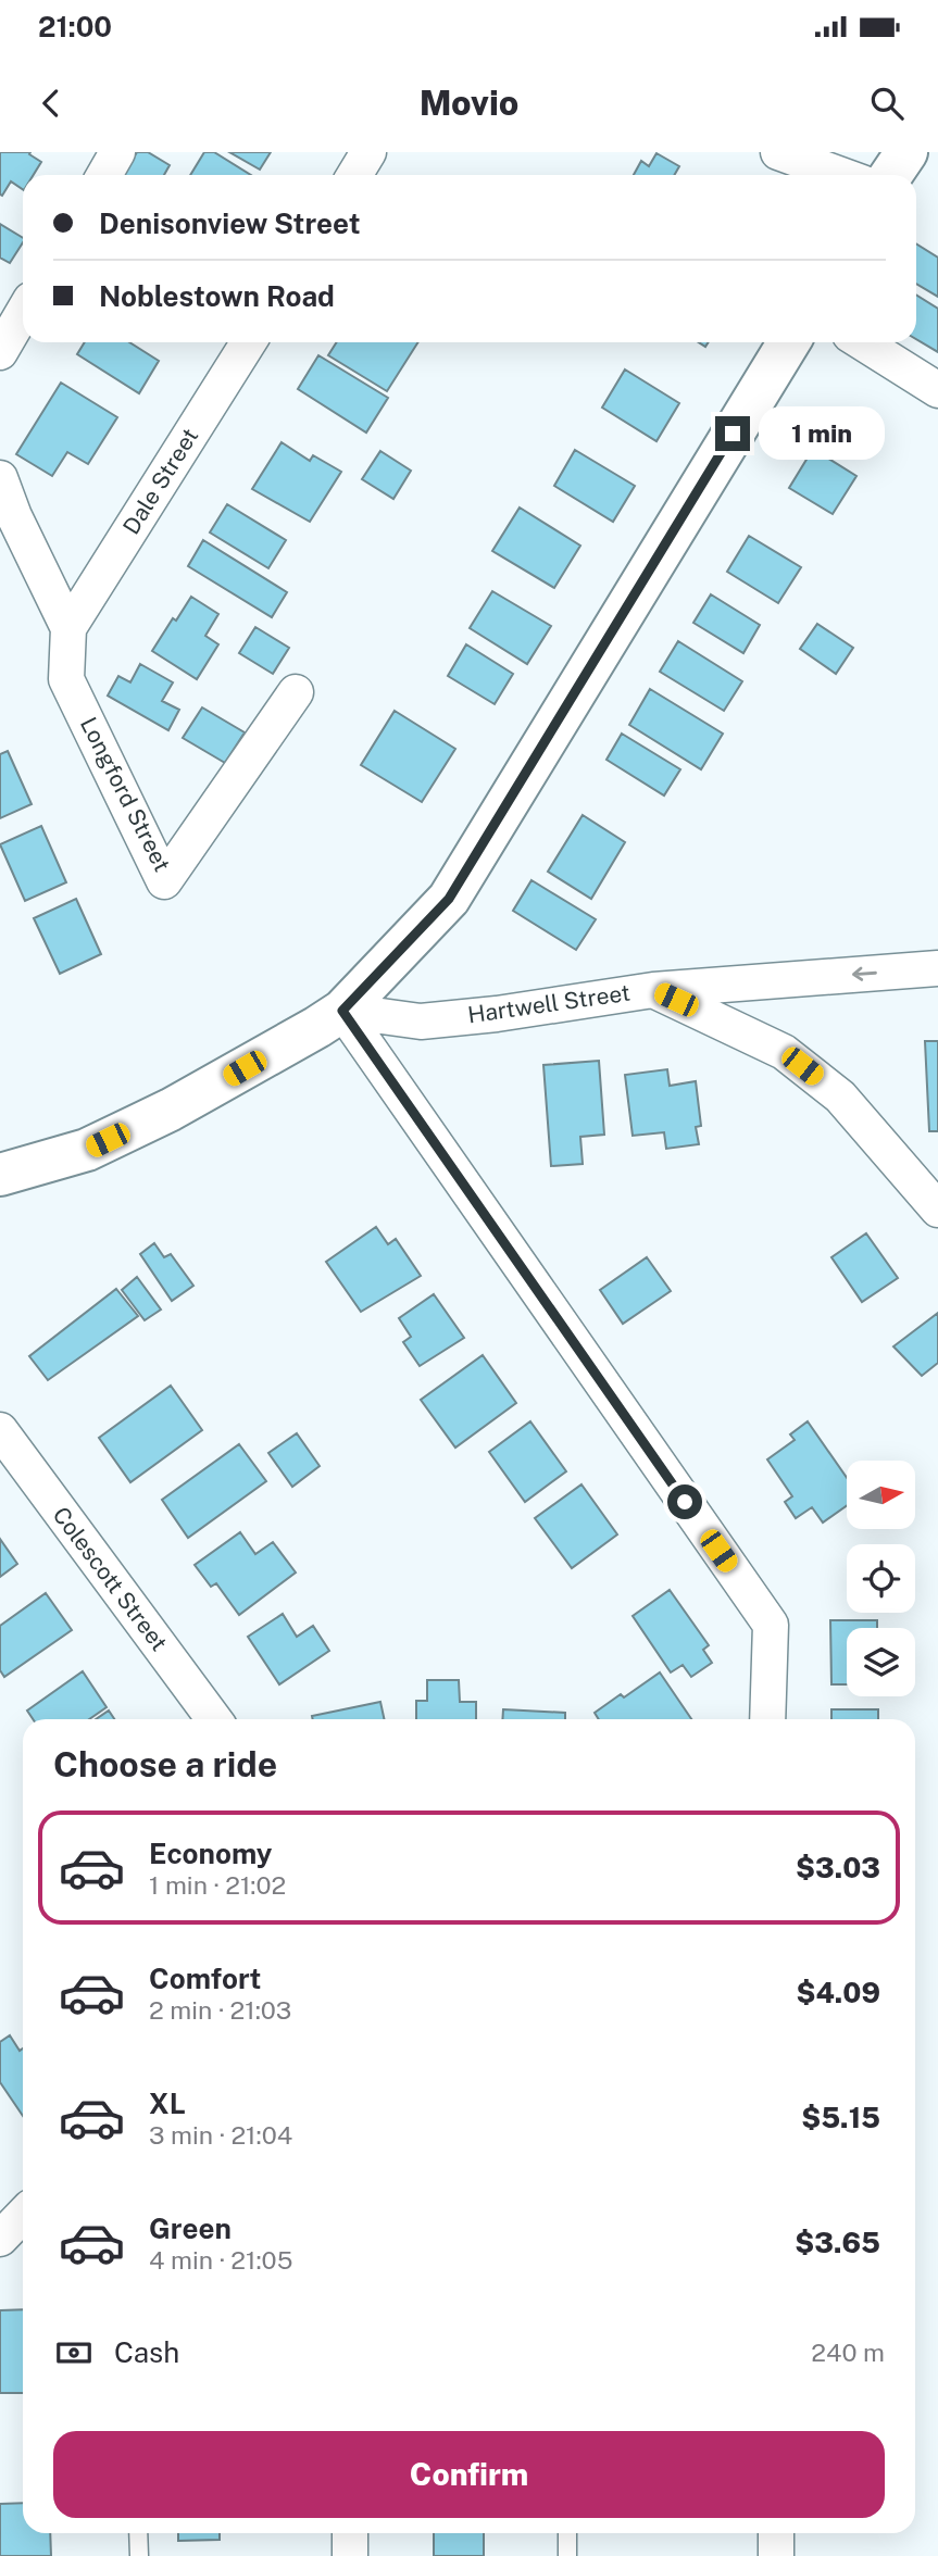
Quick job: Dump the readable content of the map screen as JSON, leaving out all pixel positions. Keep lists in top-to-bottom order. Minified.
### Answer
{"streets":{"street":["Dale Street","Longford Street","Hartwell Street","Colescott Street"]},"crossings":[["Dale Street","Longford Street"]],"one_way":["Hartwell Street"],"north":"right","page":{"status":"21:00","header":"Movio","banner":["Denisonview Street","Noblestown Road"],"bubble":"1 min","heading":"Choose a ride","list":[{"name":"Economy","note":"1 min · 21:02","value":"$3.03"},{"name":"Comfort","note":"2 min · 21:03","value":"$4.09"},{"name":"XL","note":"3 min · 21:04","value":"$5.15"},{"name":"Green","note":"4 min · 21:05","value":"$3.65"}],"pay":["Cash","240 m"],"buttons":"Confirm"}}
